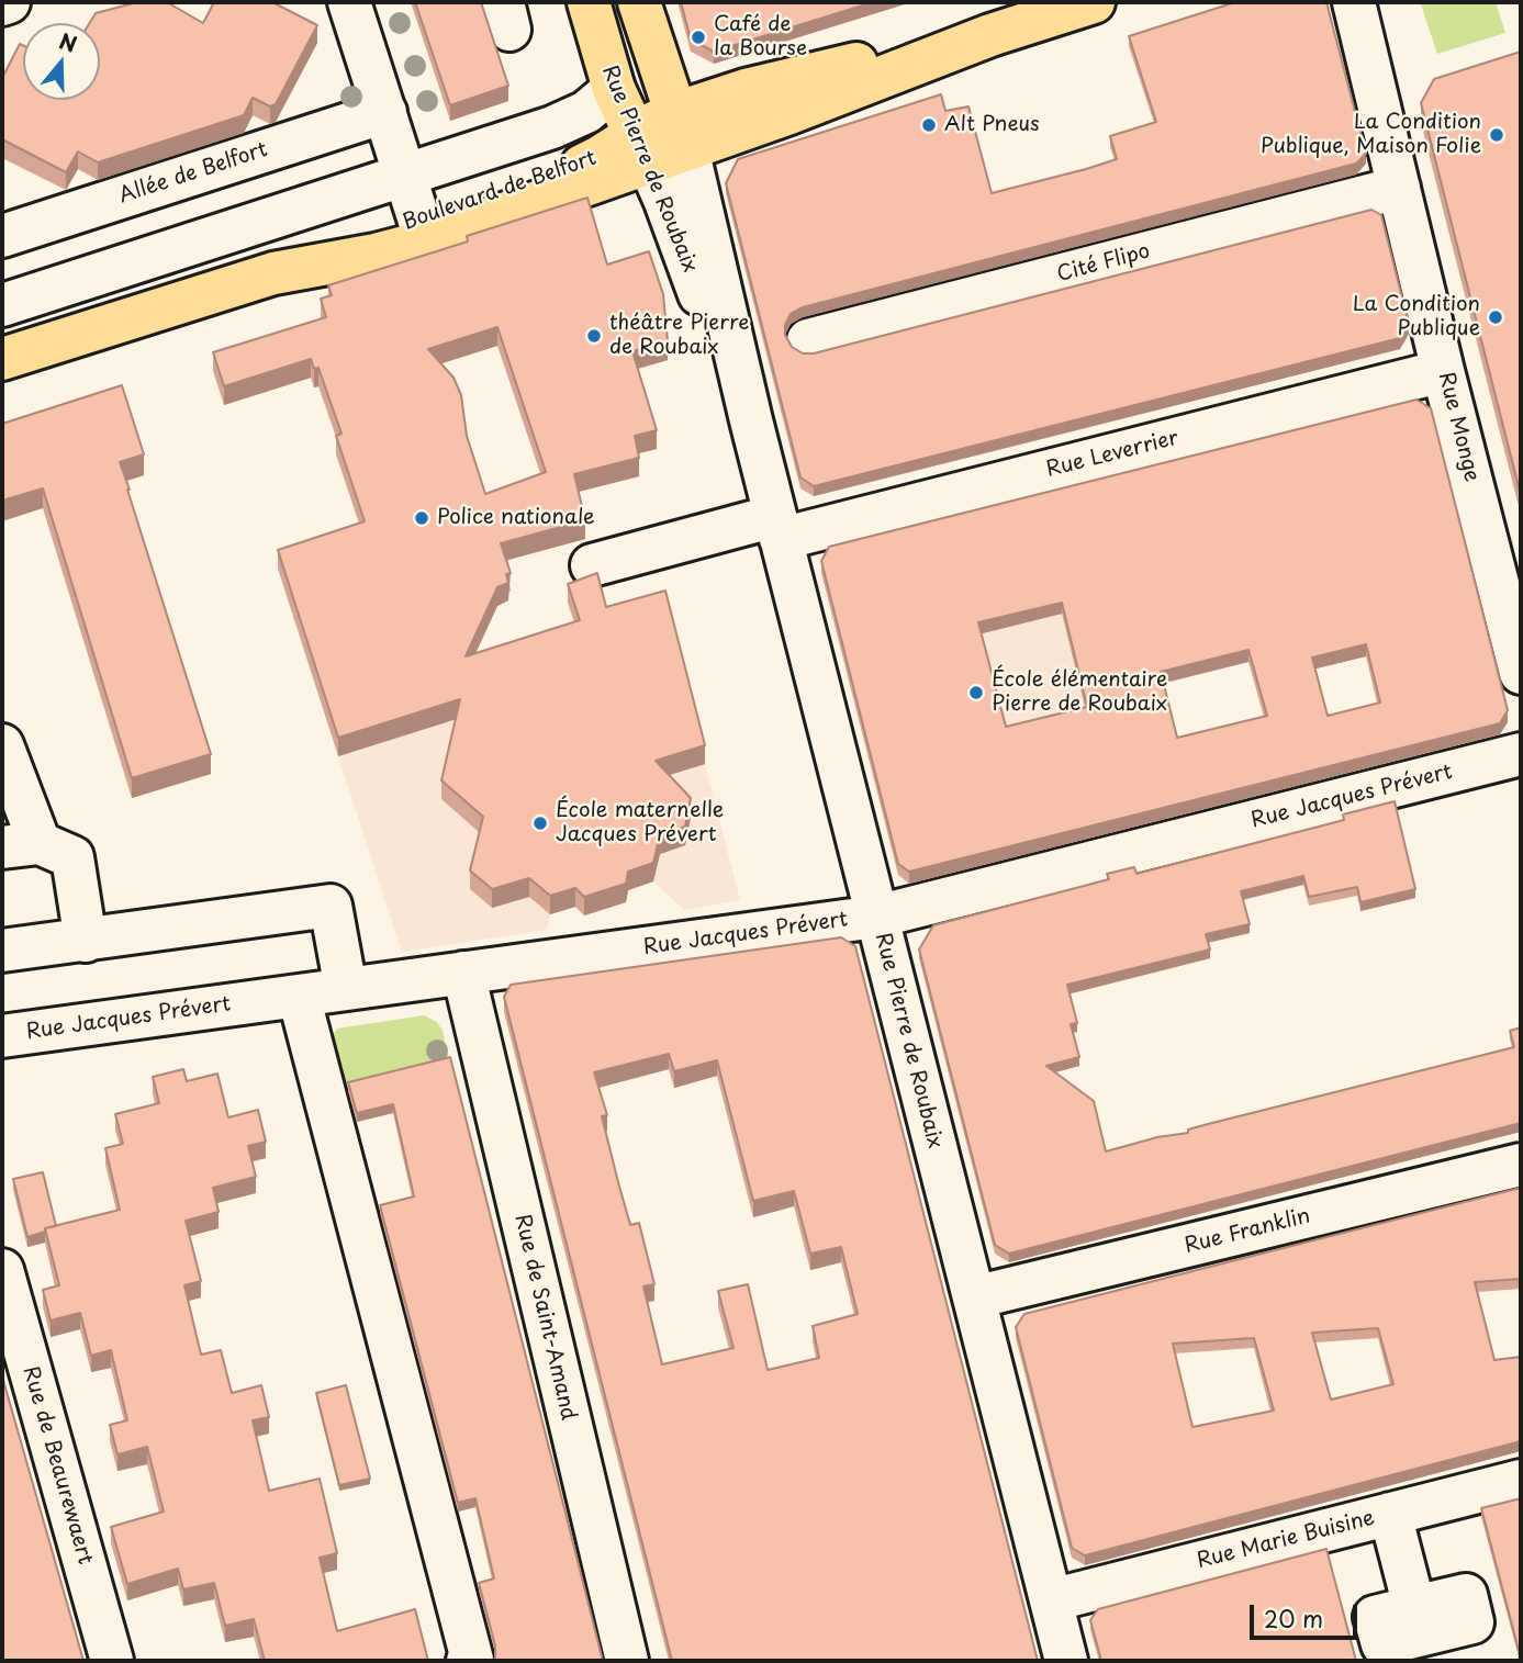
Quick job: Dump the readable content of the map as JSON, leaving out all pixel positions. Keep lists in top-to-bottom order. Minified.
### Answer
{"streets":{"main road":["Rue Pierre de Roubaix","Boulevard de Belfort"],"street":["Allée de Belfort","Cité Flipo","Rue Monge","Rue Leverrier","Rue Jacques Prévert","Rue Franklin","Rue de Saint-Amand","Rue de Beaurewaert","Rue Marie Buisine"]},"crossings":[["Rue Pierre de Roubaix","Boulevard de Belfort"],["Rue Pierre de Roubaix","Rue Leverrier"],["Rue Pierre de Roubaix","Rue Jacques Prévert"],["Rue Pierre de Roubaix","Rue Franklin"],["Rue Pierre de Roubaix","Rue Marie Buisine"],["Cité Flipo","Rue Monge"],["Rue Monge","Rue Leverrier"],["Rue Jacques Prévert","Rue de Saint-Amand"]],"places":["Café de la Bourse","Alt Pneus","La Condition Publique, Maison Folie","La Condition Publique","théâtre Pierre de Roubaix","Police nationale","École élémentaire Pierre de Roubaix","École maternelle Jacques Prévert"],"scale_bar":"20 m","north":"top"}
